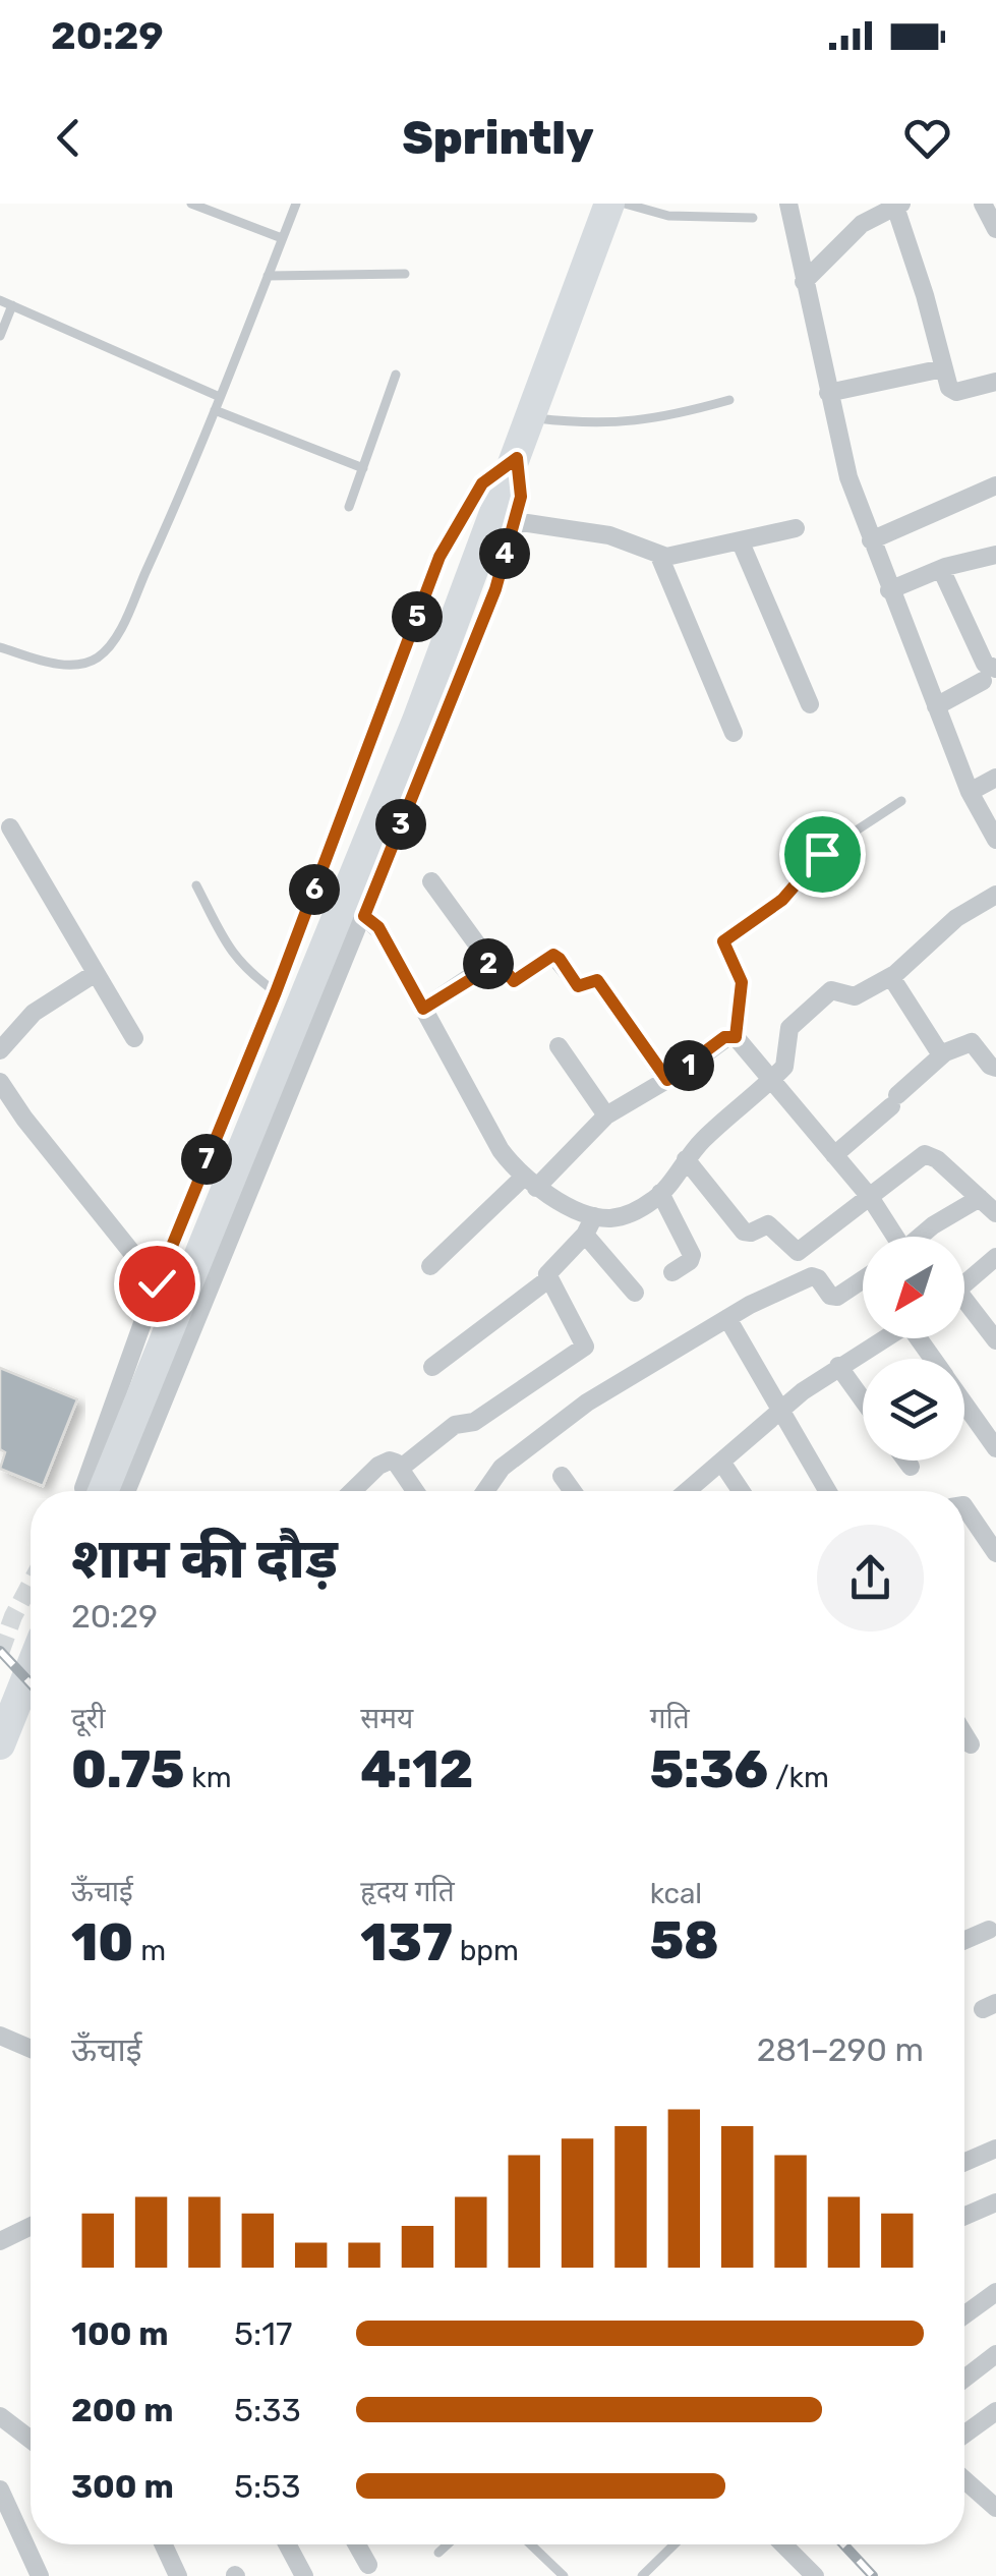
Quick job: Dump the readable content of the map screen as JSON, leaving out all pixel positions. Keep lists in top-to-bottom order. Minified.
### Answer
{"north":"bottom left","page":{"status":"20:29","header":"Sprintly","pins":["4","5","3","6","2","1","7"],"heading":["शाम की दौड़","20:29"],"stats":[["दूरी","0.75 km"],["समय","4:12"],["गति","5:36 /km"],["ऊँचाई","10 m"],["हृदय गति","137 bpm"],["kcal","58"]],"chart":["ऊँचाई","281–290 m"],"list":[{"name":"100 m","note":"5:17"},{"name":"200 m","note":"5:33"},{"name":"300 m","note":"5:53"}]}}
